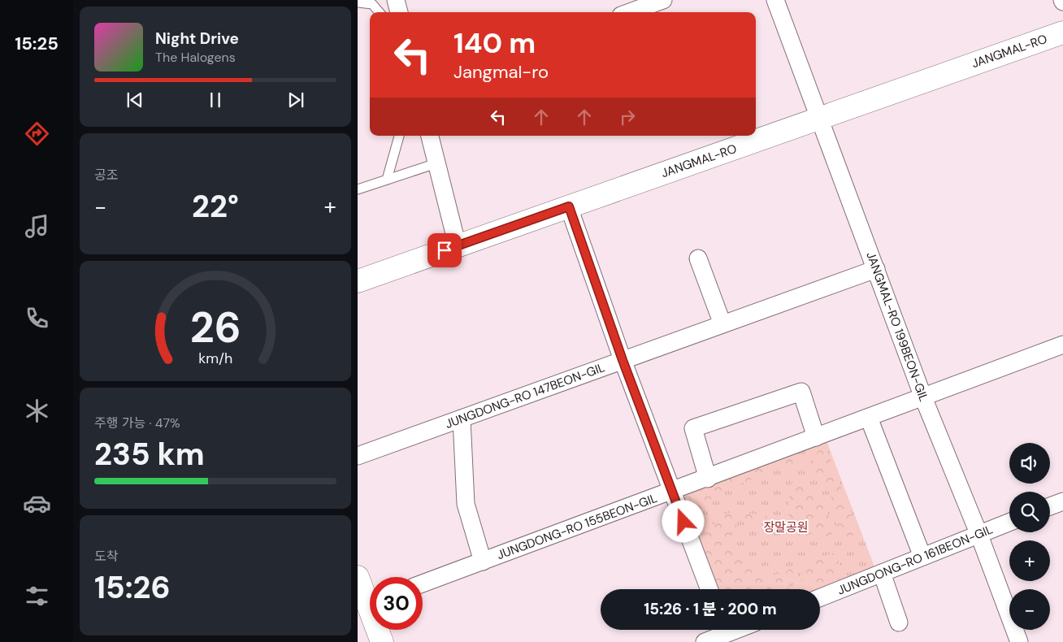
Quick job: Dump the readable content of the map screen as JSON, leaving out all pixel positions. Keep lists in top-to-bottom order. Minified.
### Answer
{"streets":{"street":["JANGMAL-RO","JANGMAL-RO 199BEON-GIL","JUNGDONG-RO 147BEON-GIL","JUNGDONG-RO 155BEON-GIL","JUNGDONG-RO 161BEON-GIL"]},"crossings":[["JANGMAL-RO","JANGMAL-RO 199BEON-GIL"],["JANGMAL-RO 199BEON-GIL","JUNGDONG-RO 147BEON-GIL"],["JANGMAL-RO 199BEON-GIL","JUNGDONG-RO 155BEON-GIL"],["JANGMAL-RO 199BEON-GIL","JUNGDONG-RO 161BEON-GIL"]],"parks":["장말공원"],"page":{"tabs":"15:25","turn":["140 m","Jangmal-ro"],"song":["Night Drive","The Halogens"],"tile":["공조",["주행 가능 · 47%","235 km"],["도착","15:26"]],"heat":["−","22°","+"],"map_buttons":["+","−"],"limit":"30","trip":"15:26 · 1 분 · 200 m","gauge":["26","km/h"]}}
